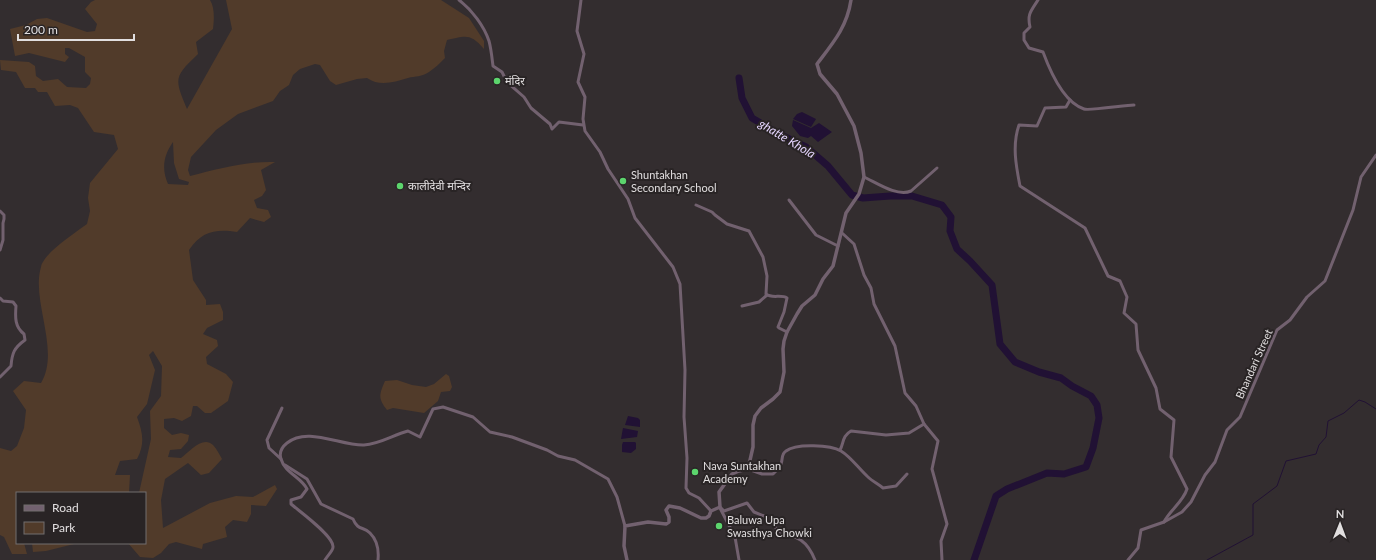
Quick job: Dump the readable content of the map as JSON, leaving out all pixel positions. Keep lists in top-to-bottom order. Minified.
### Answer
{"streets":{"street":["Bhandari Street"]},"water":["ghatte Khola"],"places":["मंदिर","Shuntakhan Secondary School","कालीदेवी मन्दिर","Nava Suntakhan Academy","Baluwa Upa Swasthya Chowki"],"legend":["Road","Park"],"scale_bar":"200 m","north":"top"}
